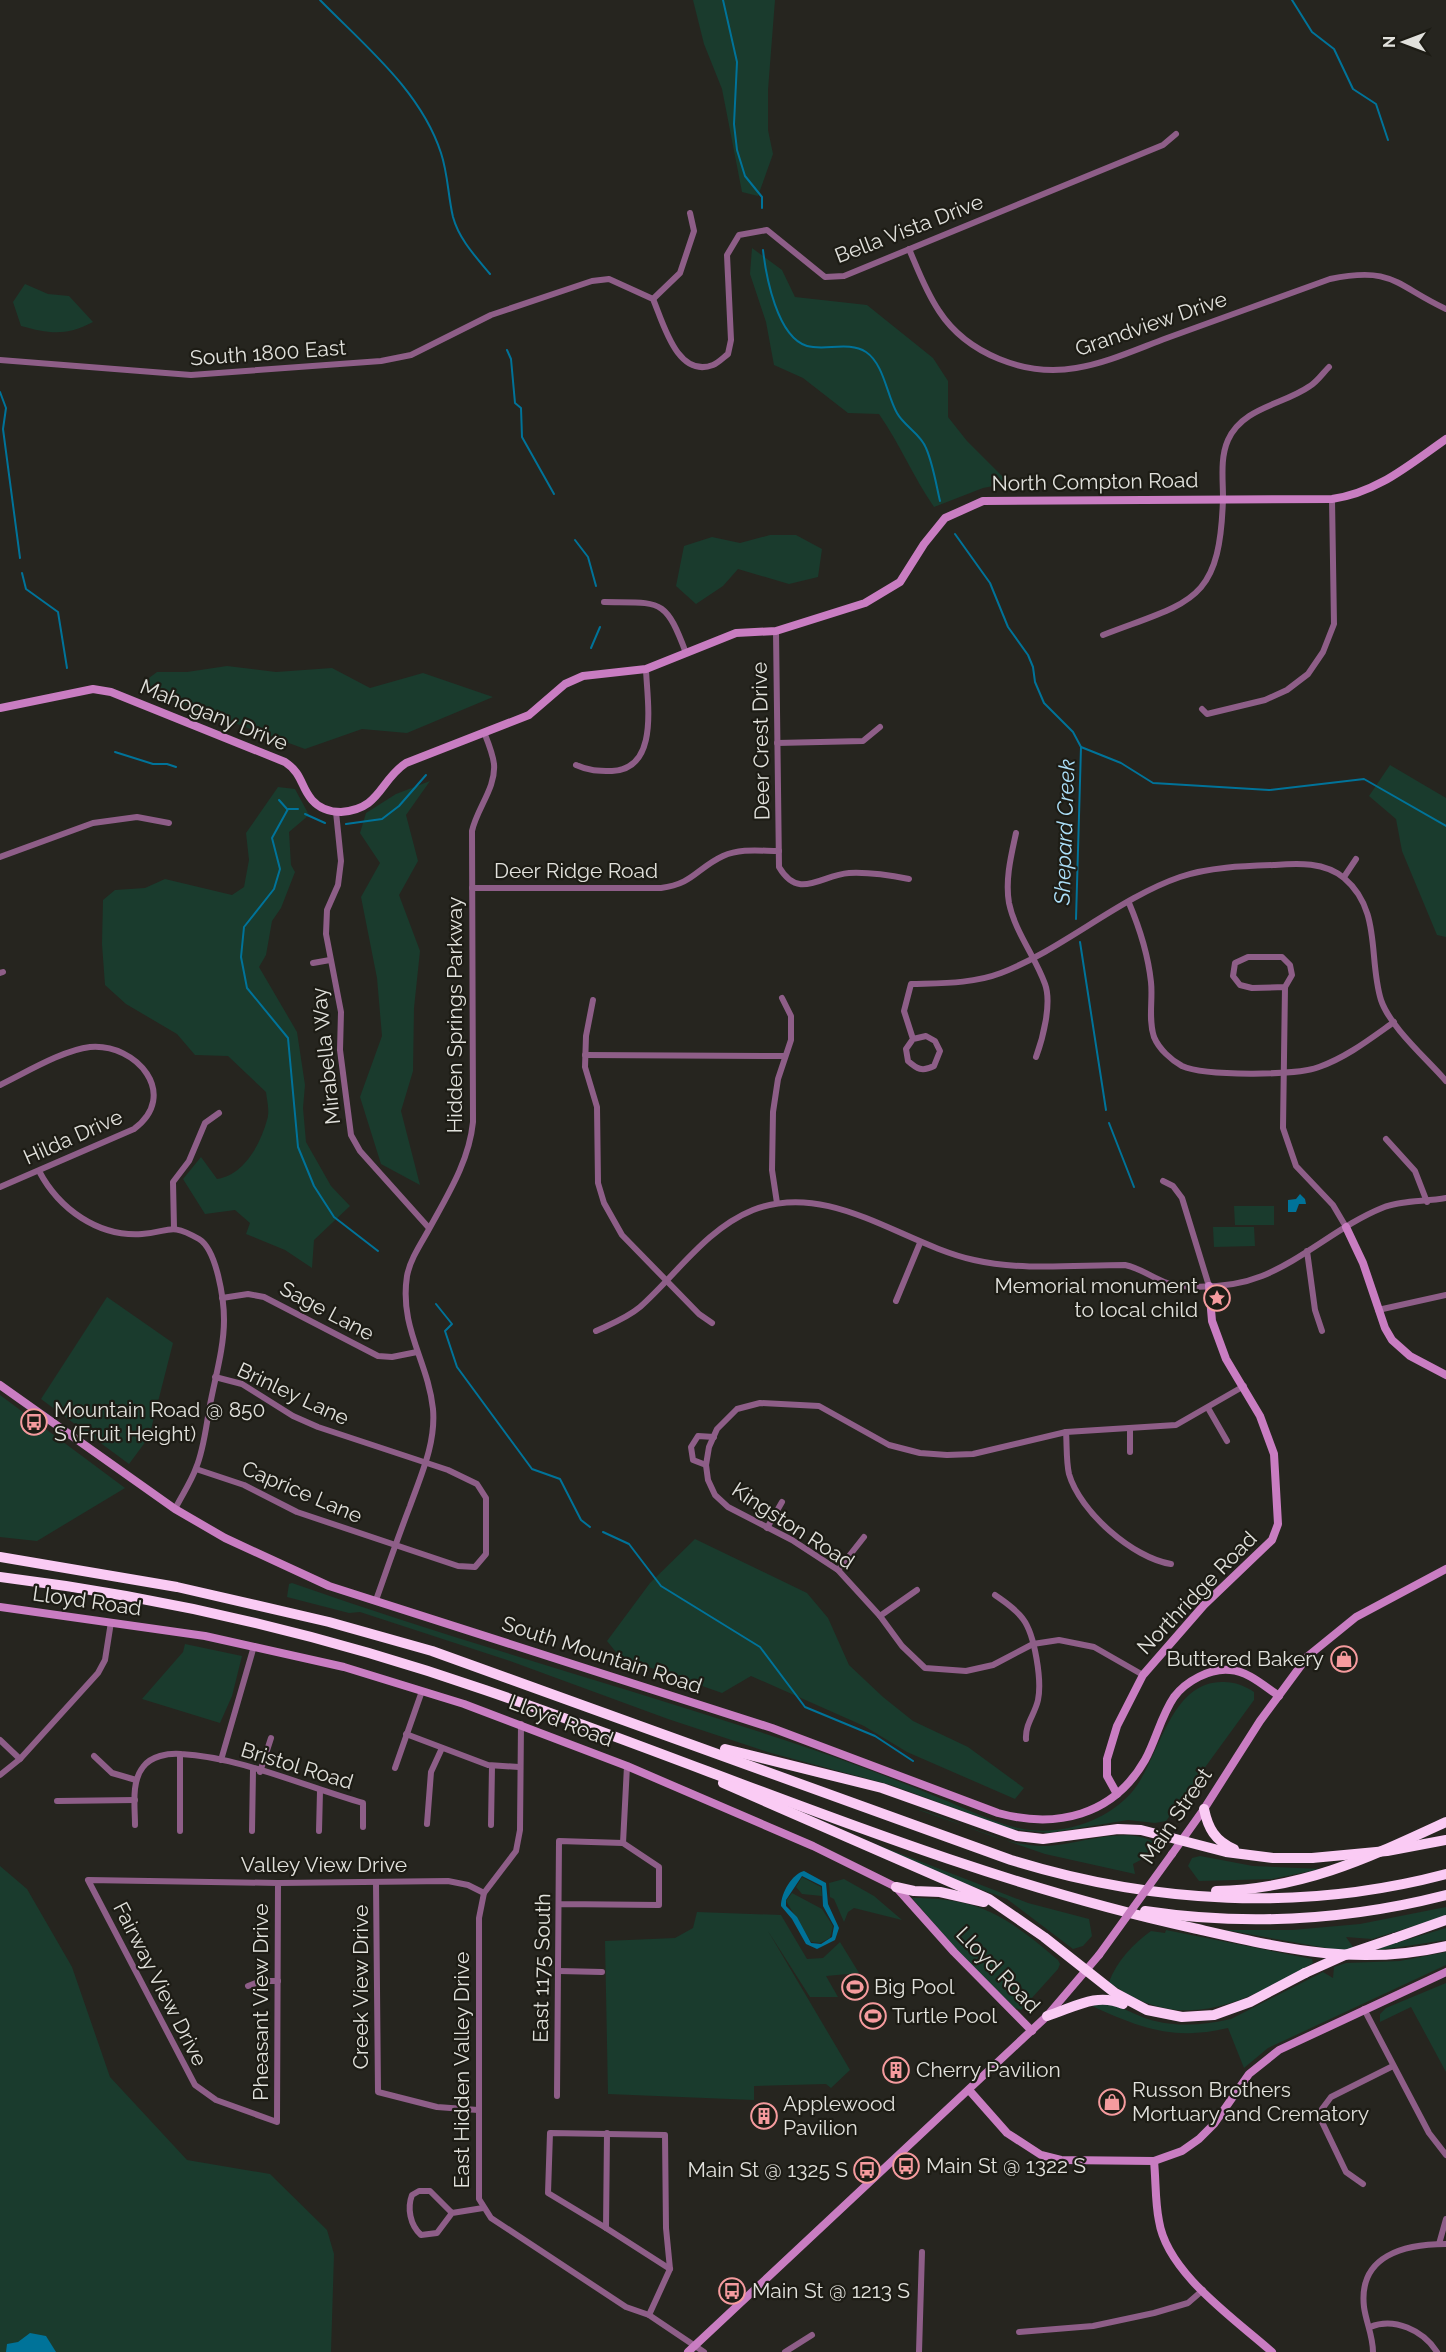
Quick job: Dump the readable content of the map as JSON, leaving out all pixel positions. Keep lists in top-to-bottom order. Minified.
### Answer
{"streets":{"street":["Bella Vista Drive","Grandview Drive","South 1800 East","North Compton Road","Mahogany Drive","Deer Crest Drive","Deer Ridge Road","Hidden Springs Parkway","Mirabella Way","Hilda Drive","Sage Lane","Brinley Lane","Caprice Lane","Kingston Road","Northridge Road","Lloyd Road","South Mountain Road","Bristol Road","Main Street","Valley View Drive","East 1175 South","Fairway View Drive","Creek View Drive","Pheasant View Drive","East Hidden Valley Drive"]},"crossings":[["Bella Vista Drive","Grandview Drive"],["Bella Vista Drive","South 1800 East"],["North Compton Road","Deer Crest Drive"],["Mahogany Drive","Mirabella Way"],["Deer Crest Drive","Deer Ridge Road"],["Deer Ridge Road","Hidden Springs Parkway"],["Hidden Springs Parkway","Mirabella Way"],["Hidden Springs Parkway","Sage Lane"],["Hidden Springs Parkway","Brinley Lane"],["Hidden Springs Parkway","Caprice Lane"],["Hidden Springs Parkway","South Mountain Road"],["Brinley Lane","Caprice Lane"],["Kingston Road","Northridge Road"],["Northridge Road","South Mountain Road"],["Lloyd Road","Bristol Road"],["South Mountain Road","Main Street"],["Valley View Drive","Fairway View Drive"],["Valley View Drive","Creek View Drive"],["Valley View Drive","Pheasant View Drive"],["Valley View Drive","East Hidden Valley Drive"],["Fairway View Drive","Pheasant View Drive"],["Creek View Drive","East Hidden Valley Drive"]],"water":["Shepard Creek"],"places":{"place":["Memorial monument to local child"],"bus stop":["Mountain Road @ 850 S (Fruit Height)","Main St @ 1322 S","Main St @ 1325 S","Main St @ 1213 S"],"shop":["Buttered Bakery","Russon Brothers Mortuary and Crematory"],"sports":["Big Pool","Turtle Pool"],"building":["Cherry Pavilion","Applewood Pavilion"]},"north":"left"}
